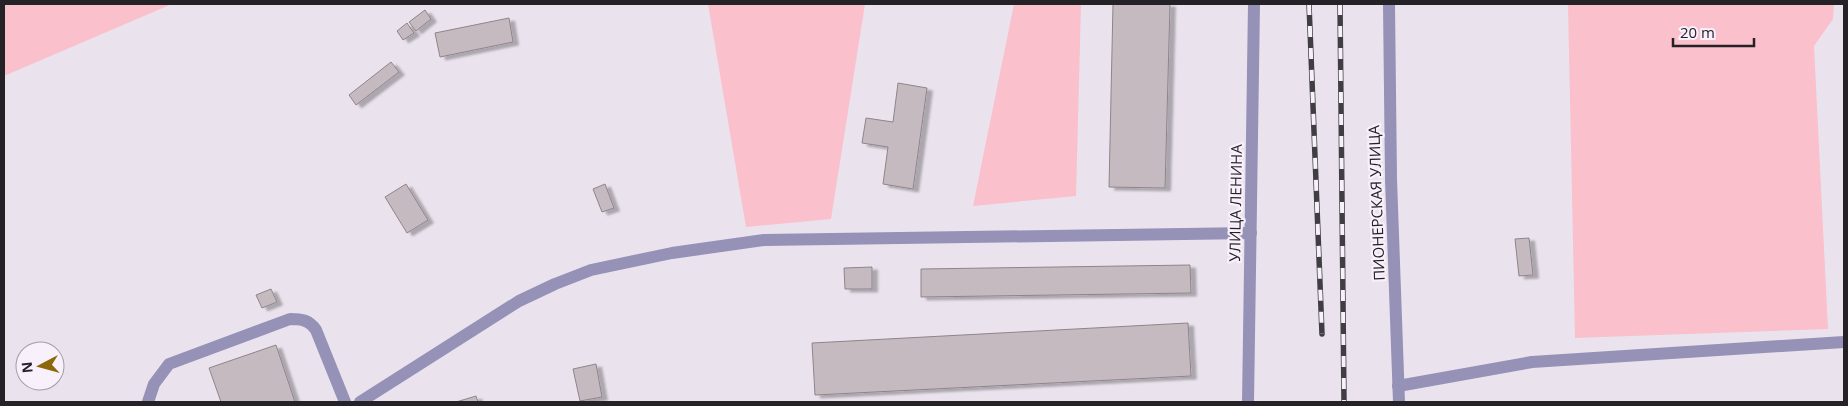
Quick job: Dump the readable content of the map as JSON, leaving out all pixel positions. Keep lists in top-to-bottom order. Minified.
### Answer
{"streets":{"street":["УЛИЦА ЛЕНИНА","ПИОНЕРСКАЯ УЛИЦА"]},"scale_bar":"20 m","north":"left"}
